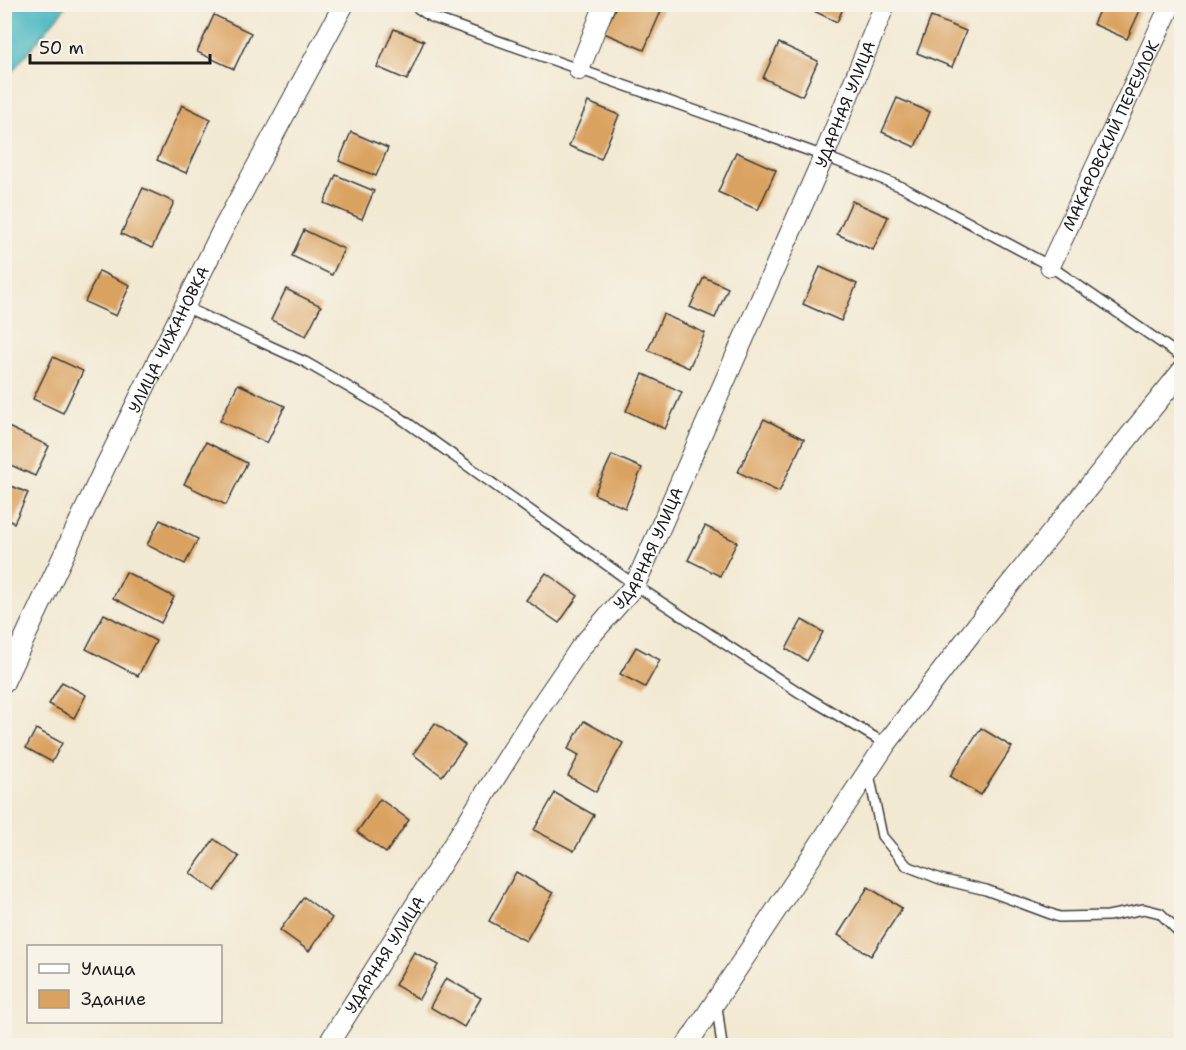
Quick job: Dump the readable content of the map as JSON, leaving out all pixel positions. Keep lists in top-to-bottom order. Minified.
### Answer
{"streets":{"street":["УДАРНАЯ УЛИЦА","МАКАРОВСКИЙ ПЕРЕУЛОК","УЛИЦА ЧИЖАНОВКА"]},"legend":["Улица","Здание"],"scale_bar":"50 m"}
